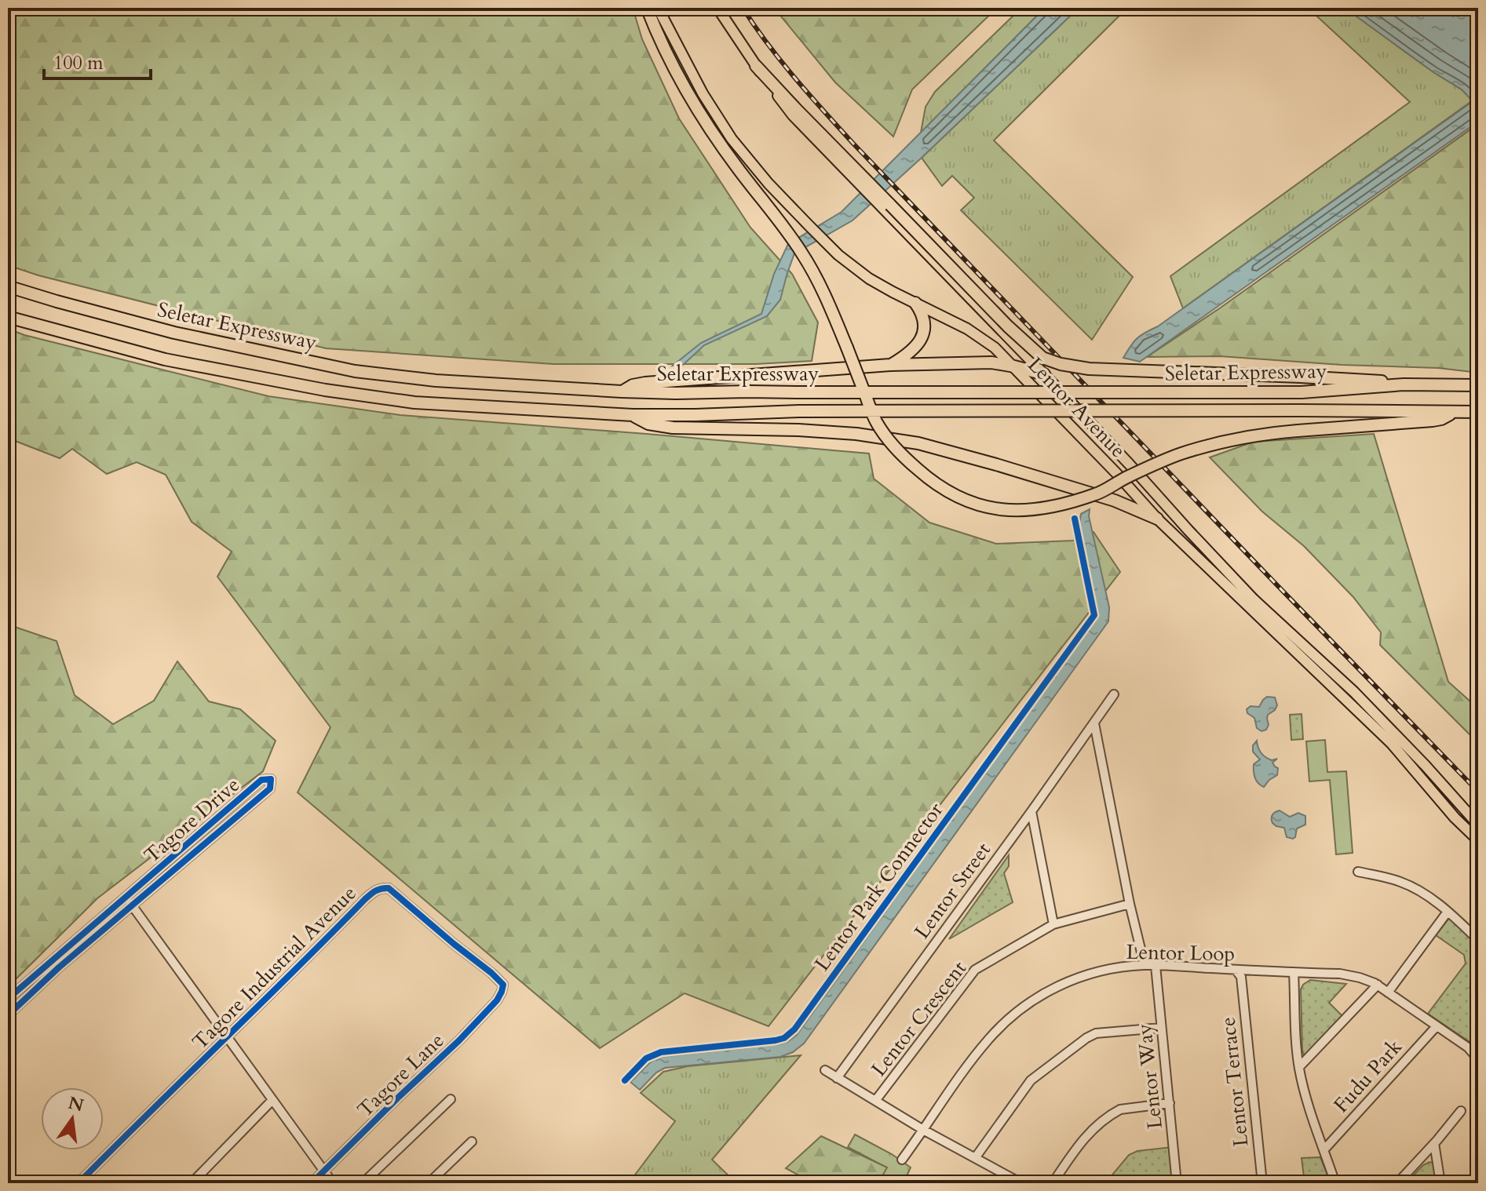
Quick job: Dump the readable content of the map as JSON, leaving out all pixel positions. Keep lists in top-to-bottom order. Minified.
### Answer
{"streets":{"highway":["Seletar Expressway"],"main road":["Lentor Avenue"],"street":["Tagore Drive","Lentor Street","Lentor Loop","Tagore Industrial Avenue","Lentor Crescent","Tagore Lane","Fudu Park","Lentor Way","Lentor Terrace"],"cycle path":["Lentor Park Connector"]},"crossings":[["Lentor Loop","Fudu Park"],["Lentor Loop","Lentor Way"],["Lentor Loop","Lentor Terrace"],["Tagore Industrial Avenue","Tagore Lane"]],"scale_bar":"100 m","north":"top"}
